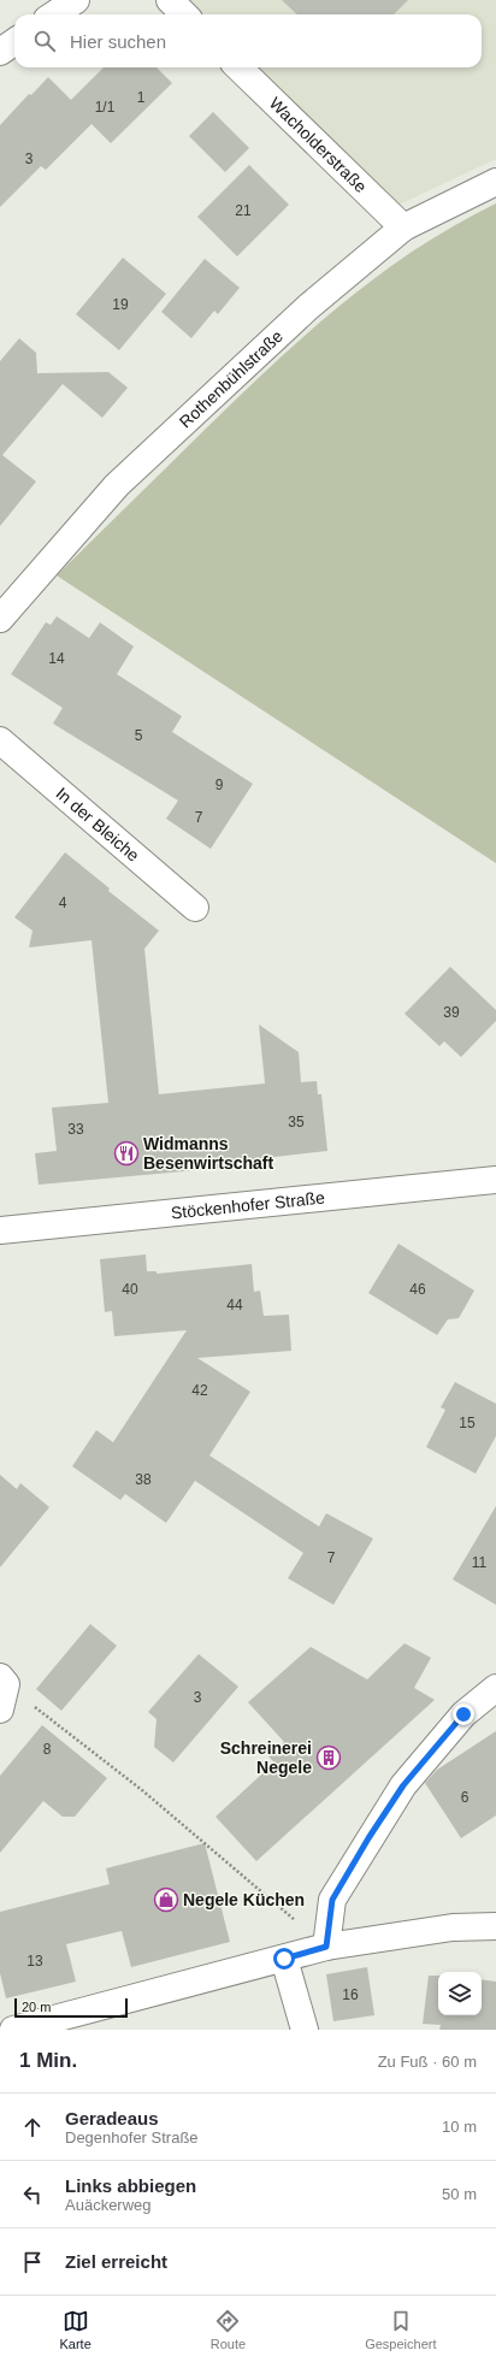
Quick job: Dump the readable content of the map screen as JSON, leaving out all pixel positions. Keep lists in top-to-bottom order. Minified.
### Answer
{"streets":{"street":["Wacholderstraße","Rothenbühlstraße","In der Bleiche","Stöckenhofer Straße"]},"crossings":[["Wacholderstraße","Rothenbühlstraße"]],"places":{"restaurant":["Widmanns Besenwirtschaft"],"building":["Schreinerei Negele"],"shop":["Negele Küchen"]},"house_numbers":["1","1/1","3","21","19","14","5","9","7","4","39","35","33","40","46","44","42","15","38","7","11","3","8","6","13","16"],"scale_bar":"20 m","page":{"search":"Hier suchen","scale":"20 m","heading":["1 Min.","Zu Fuß · 60 m"],"list":[["Geradeaus","Degenhofer Straße","10 m"],["Links abbiegen","Auäckerweg","50 m"],"Ziel erreicht"],"nav":["Karte","Route","Gespeichert"]}}
